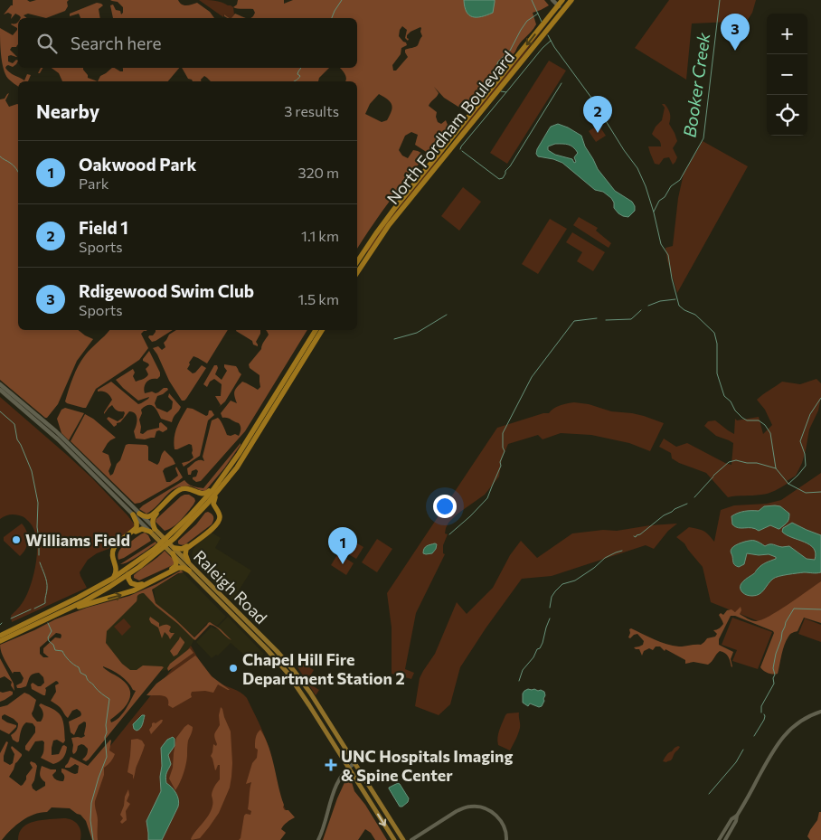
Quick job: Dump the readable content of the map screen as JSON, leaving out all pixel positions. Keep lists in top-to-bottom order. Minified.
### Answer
{"streets":{"highway":["North Fordham Boulevard"],"main road":["Raleigh Road"]},"water":["Booker Creek"],"places":{"other":["Williams Field","Chapel Hill Fire Department Station 2"],"health":["UNC Hospitals Imaging & Spine Center"]},"page":{"map_buttons":["+","−"],"pins":["3","2","1"],"search":"Search here","heading":["Nearby","3 results"],"list":[{"mark":"1","name":"Oakwood Park","note":"Park","value":"320 m"},{"mark":"2","name":"Field 1","note":"Sports","value":"1.1 km"},{"mark":"3","name":"Rdigewood Swim Club","note":"Sports","value":"1.5 km"}]}}
